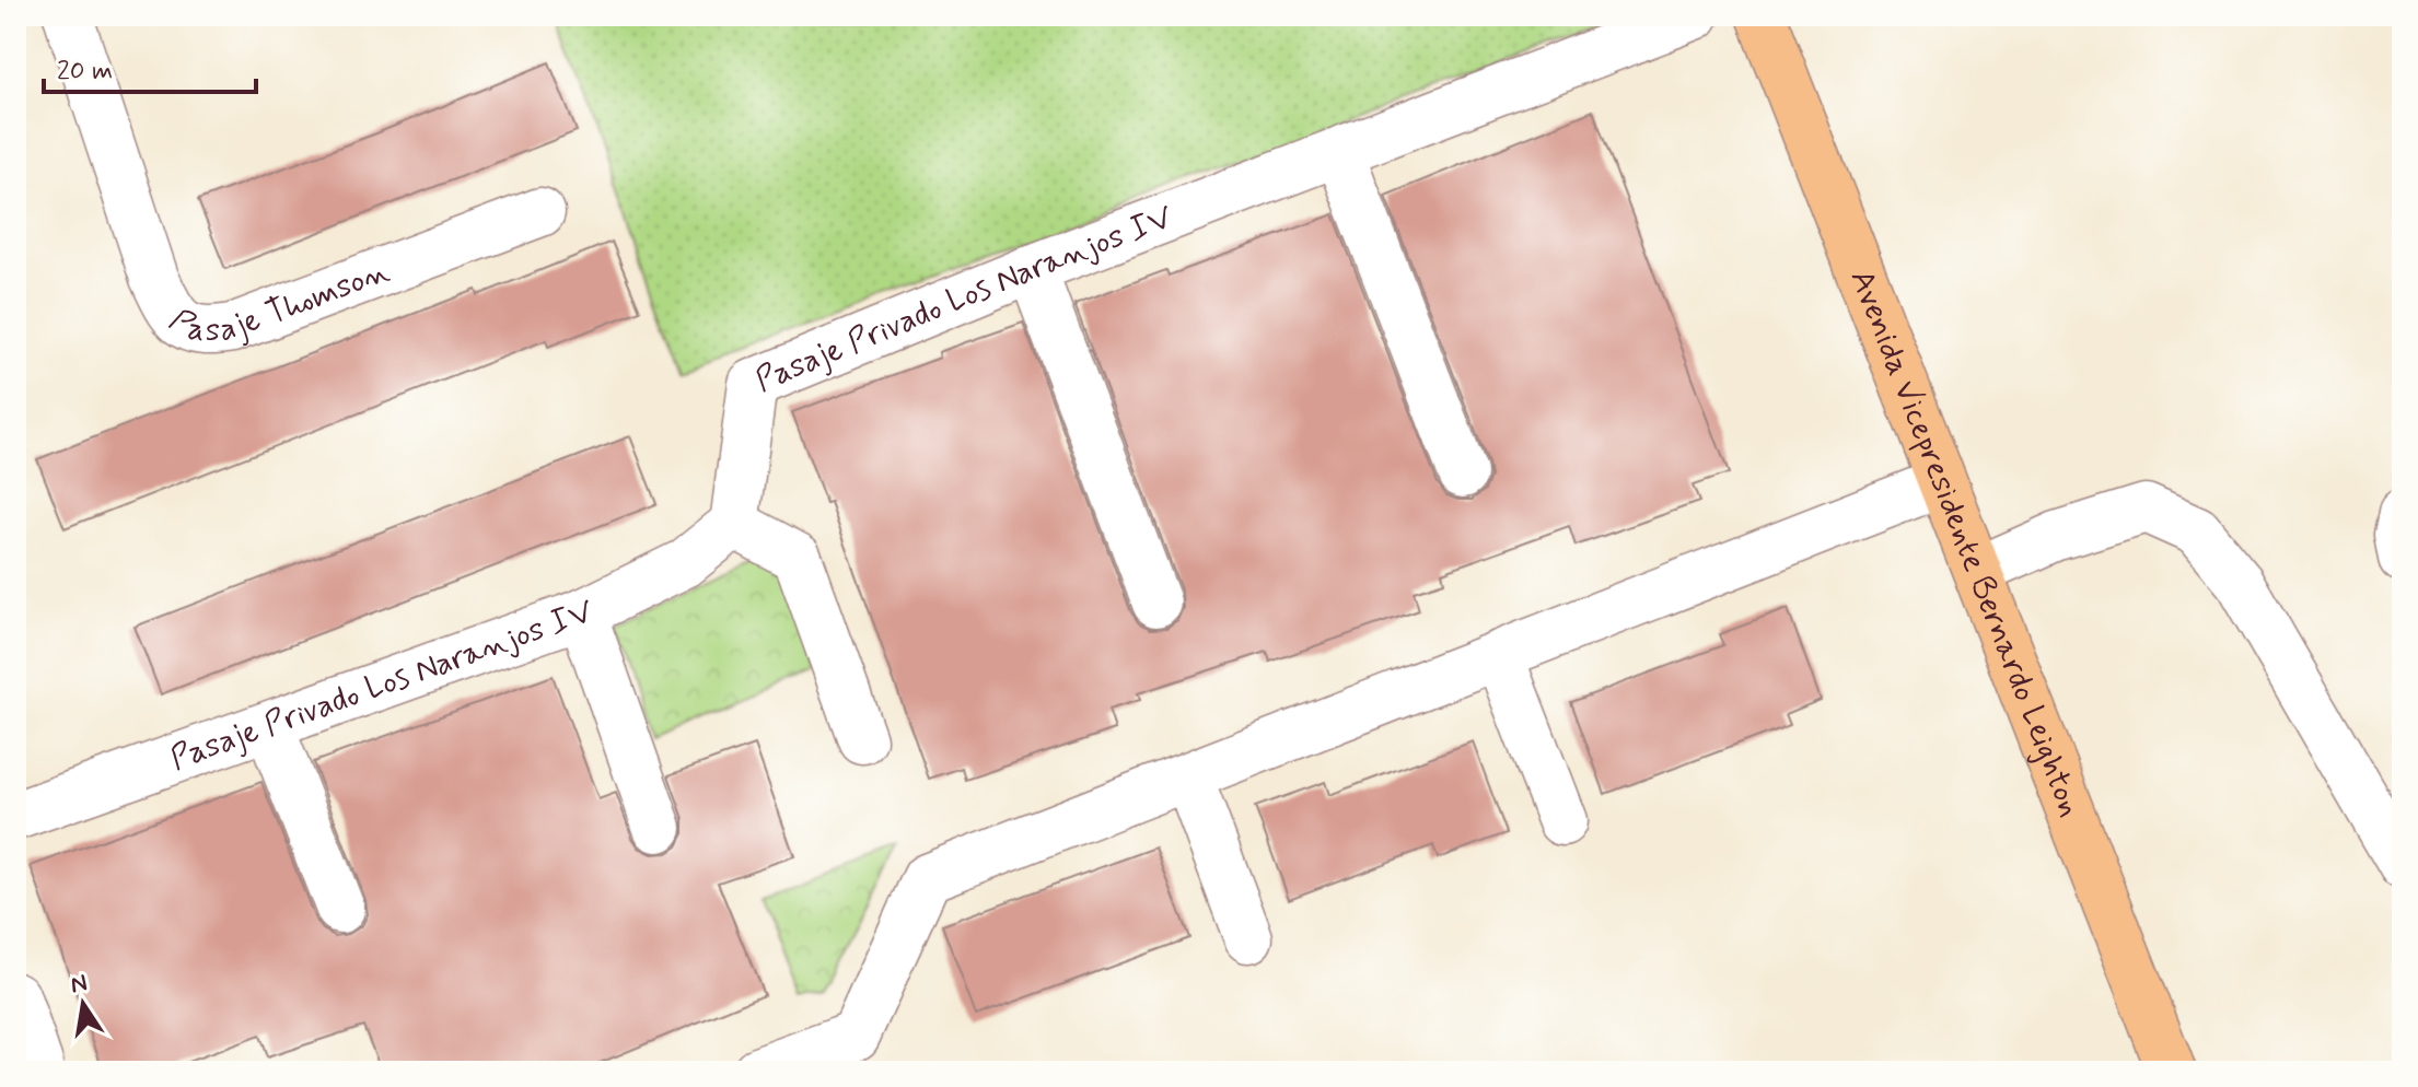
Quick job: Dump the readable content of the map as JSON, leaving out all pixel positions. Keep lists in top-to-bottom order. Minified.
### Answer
{"streets":{"main road":["Avenida Vicepresidente Bernardo Leighton"],"street":["Pasaje Thomson","Pasaje Privado Los Naranjos IV"]},"scale_bar":"20 m","north":"top"}
